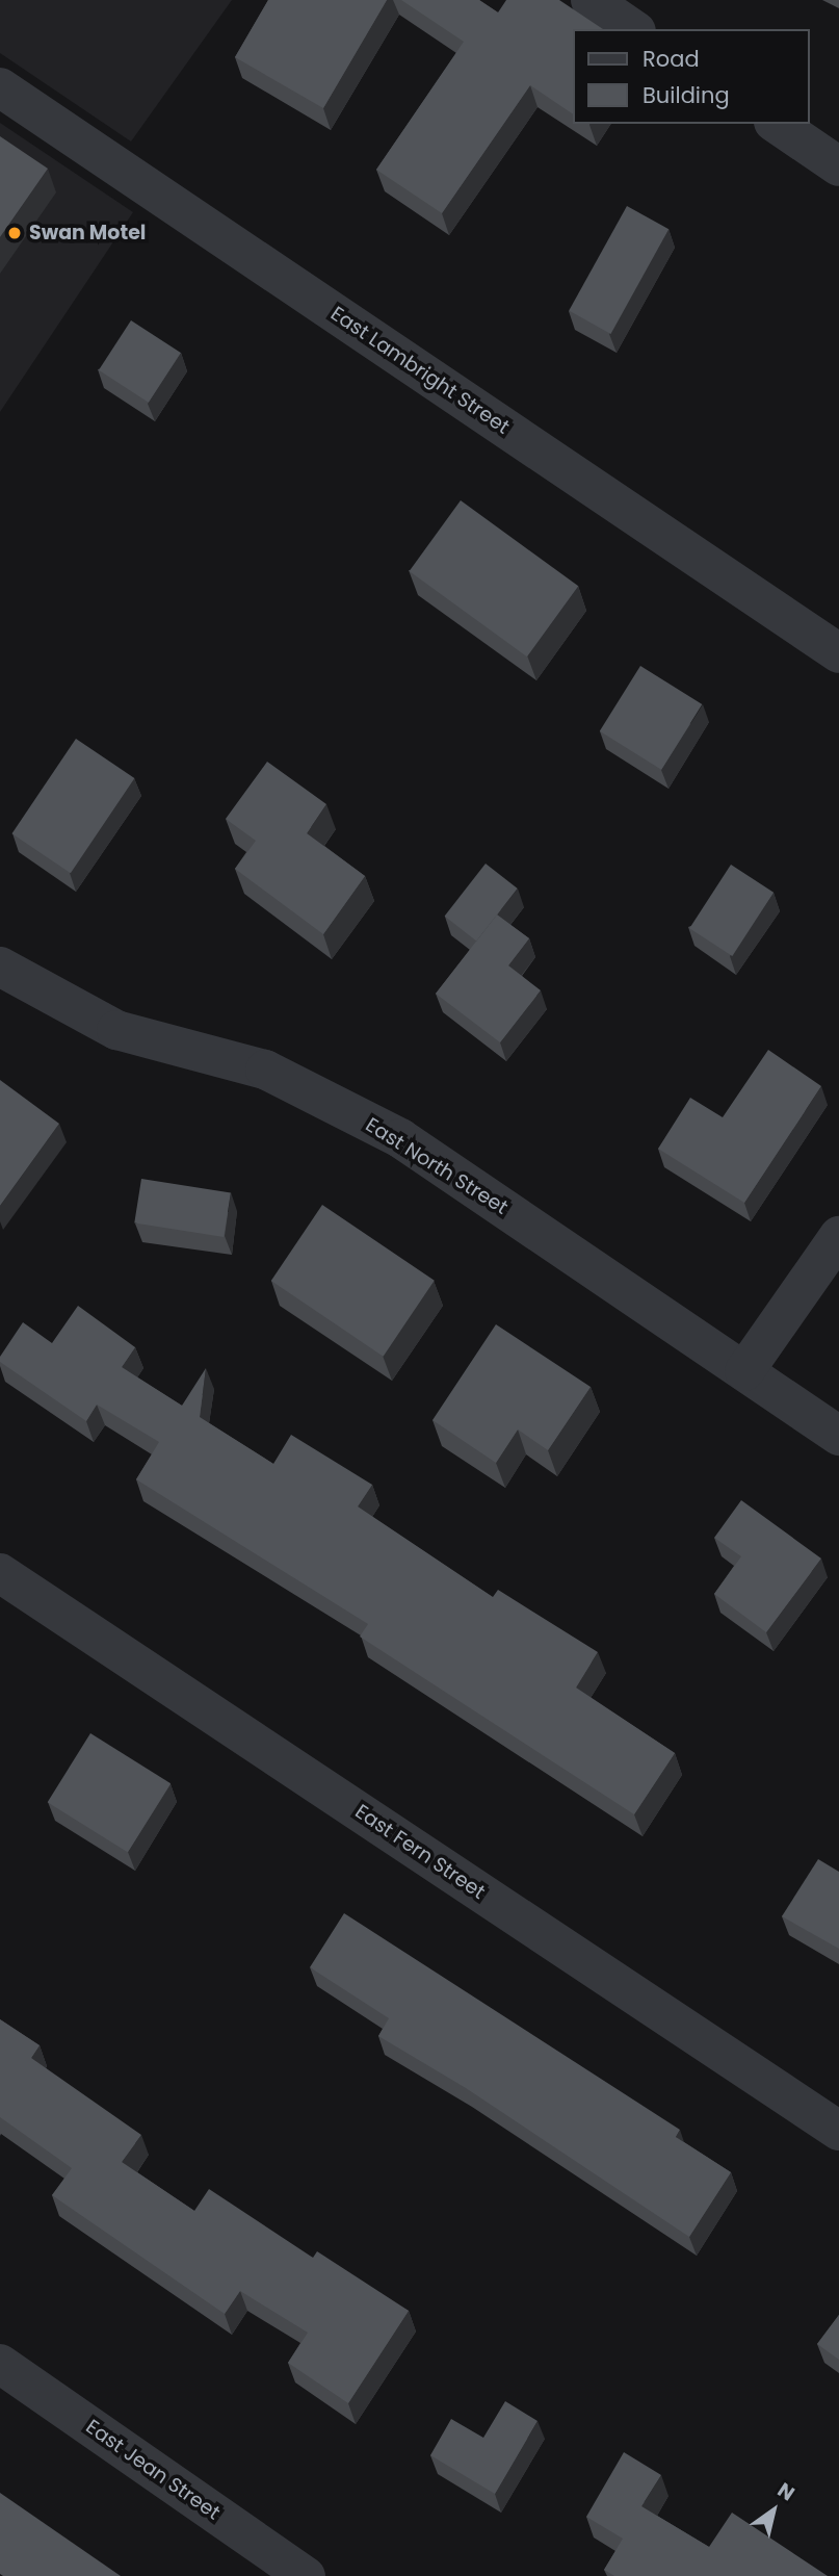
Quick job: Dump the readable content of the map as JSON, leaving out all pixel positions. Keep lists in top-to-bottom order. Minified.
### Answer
{"streets":{"street":["East Lambright Street","East North Street","East Fern Street","East Jean Street"]},"places":["Swan Motel"],"legend":["Road","Building"],"north":"top right"}
